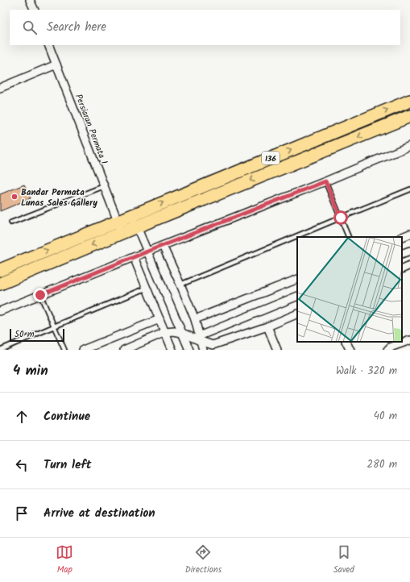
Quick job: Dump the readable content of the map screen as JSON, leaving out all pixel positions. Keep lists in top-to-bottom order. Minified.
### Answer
{"streets":{"main road":["136"],"street":["Persiaran Permata 1"]},"crossings":[["Persiaran Permata 1","136"]],"places":["Bandar Permata Lunas Sales Gallery"],"scale_bar":"50 m","page":{"search":"Search here","scale":"50 m","heading":["4 min","Walk · 320 m"],"list":[["Continue","40 m"],["Turn left","280 m"],"Arrive at destination"],"nav":["Map","Directions","Saved"]}}
